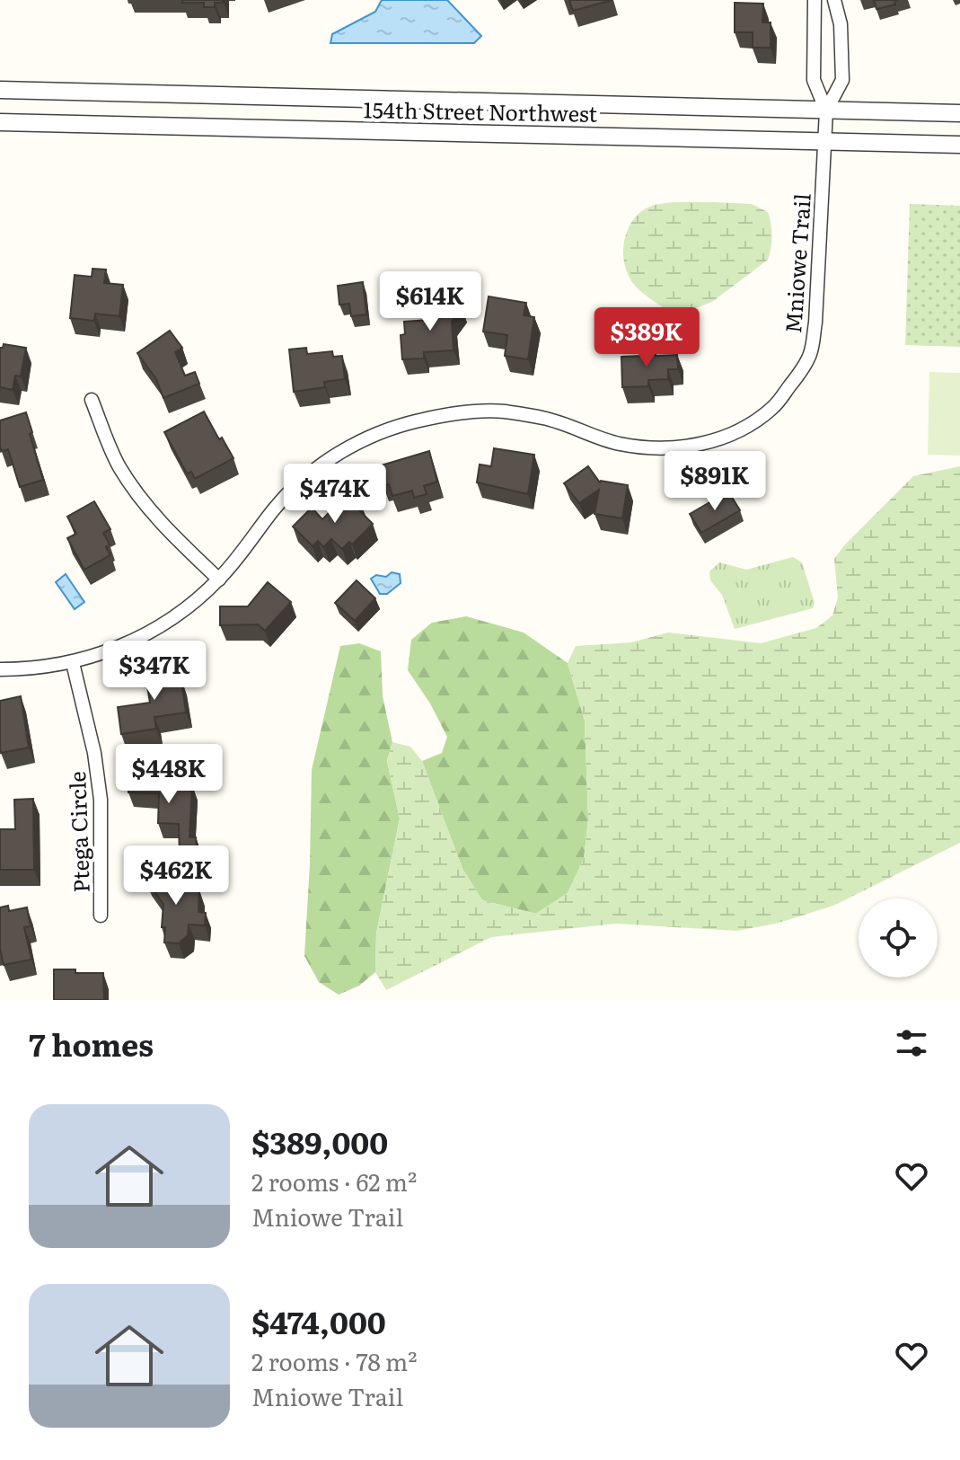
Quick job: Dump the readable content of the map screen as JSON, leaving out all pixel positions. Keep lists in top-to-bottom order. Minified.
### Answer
{"streets":{"street":["154th Street Northwest","Mniowe Trail","Ptega Circle"]},"crossings":[["154th Street Northwest","Mniowe Trail"],["Mniowe Trail","Ptega Circle"]],"page":{"price":["$614K","$389K","$891K","$474K","$347K","$448K","$462K"],"heading":"7 homes","list":[{"name":"$389,000","note":"2 rooms · 62 m² · Mniowe Trail"},{"name":"$474,000","note":"2 rooms · 78 m² · Mniowe Trail"}]}}
